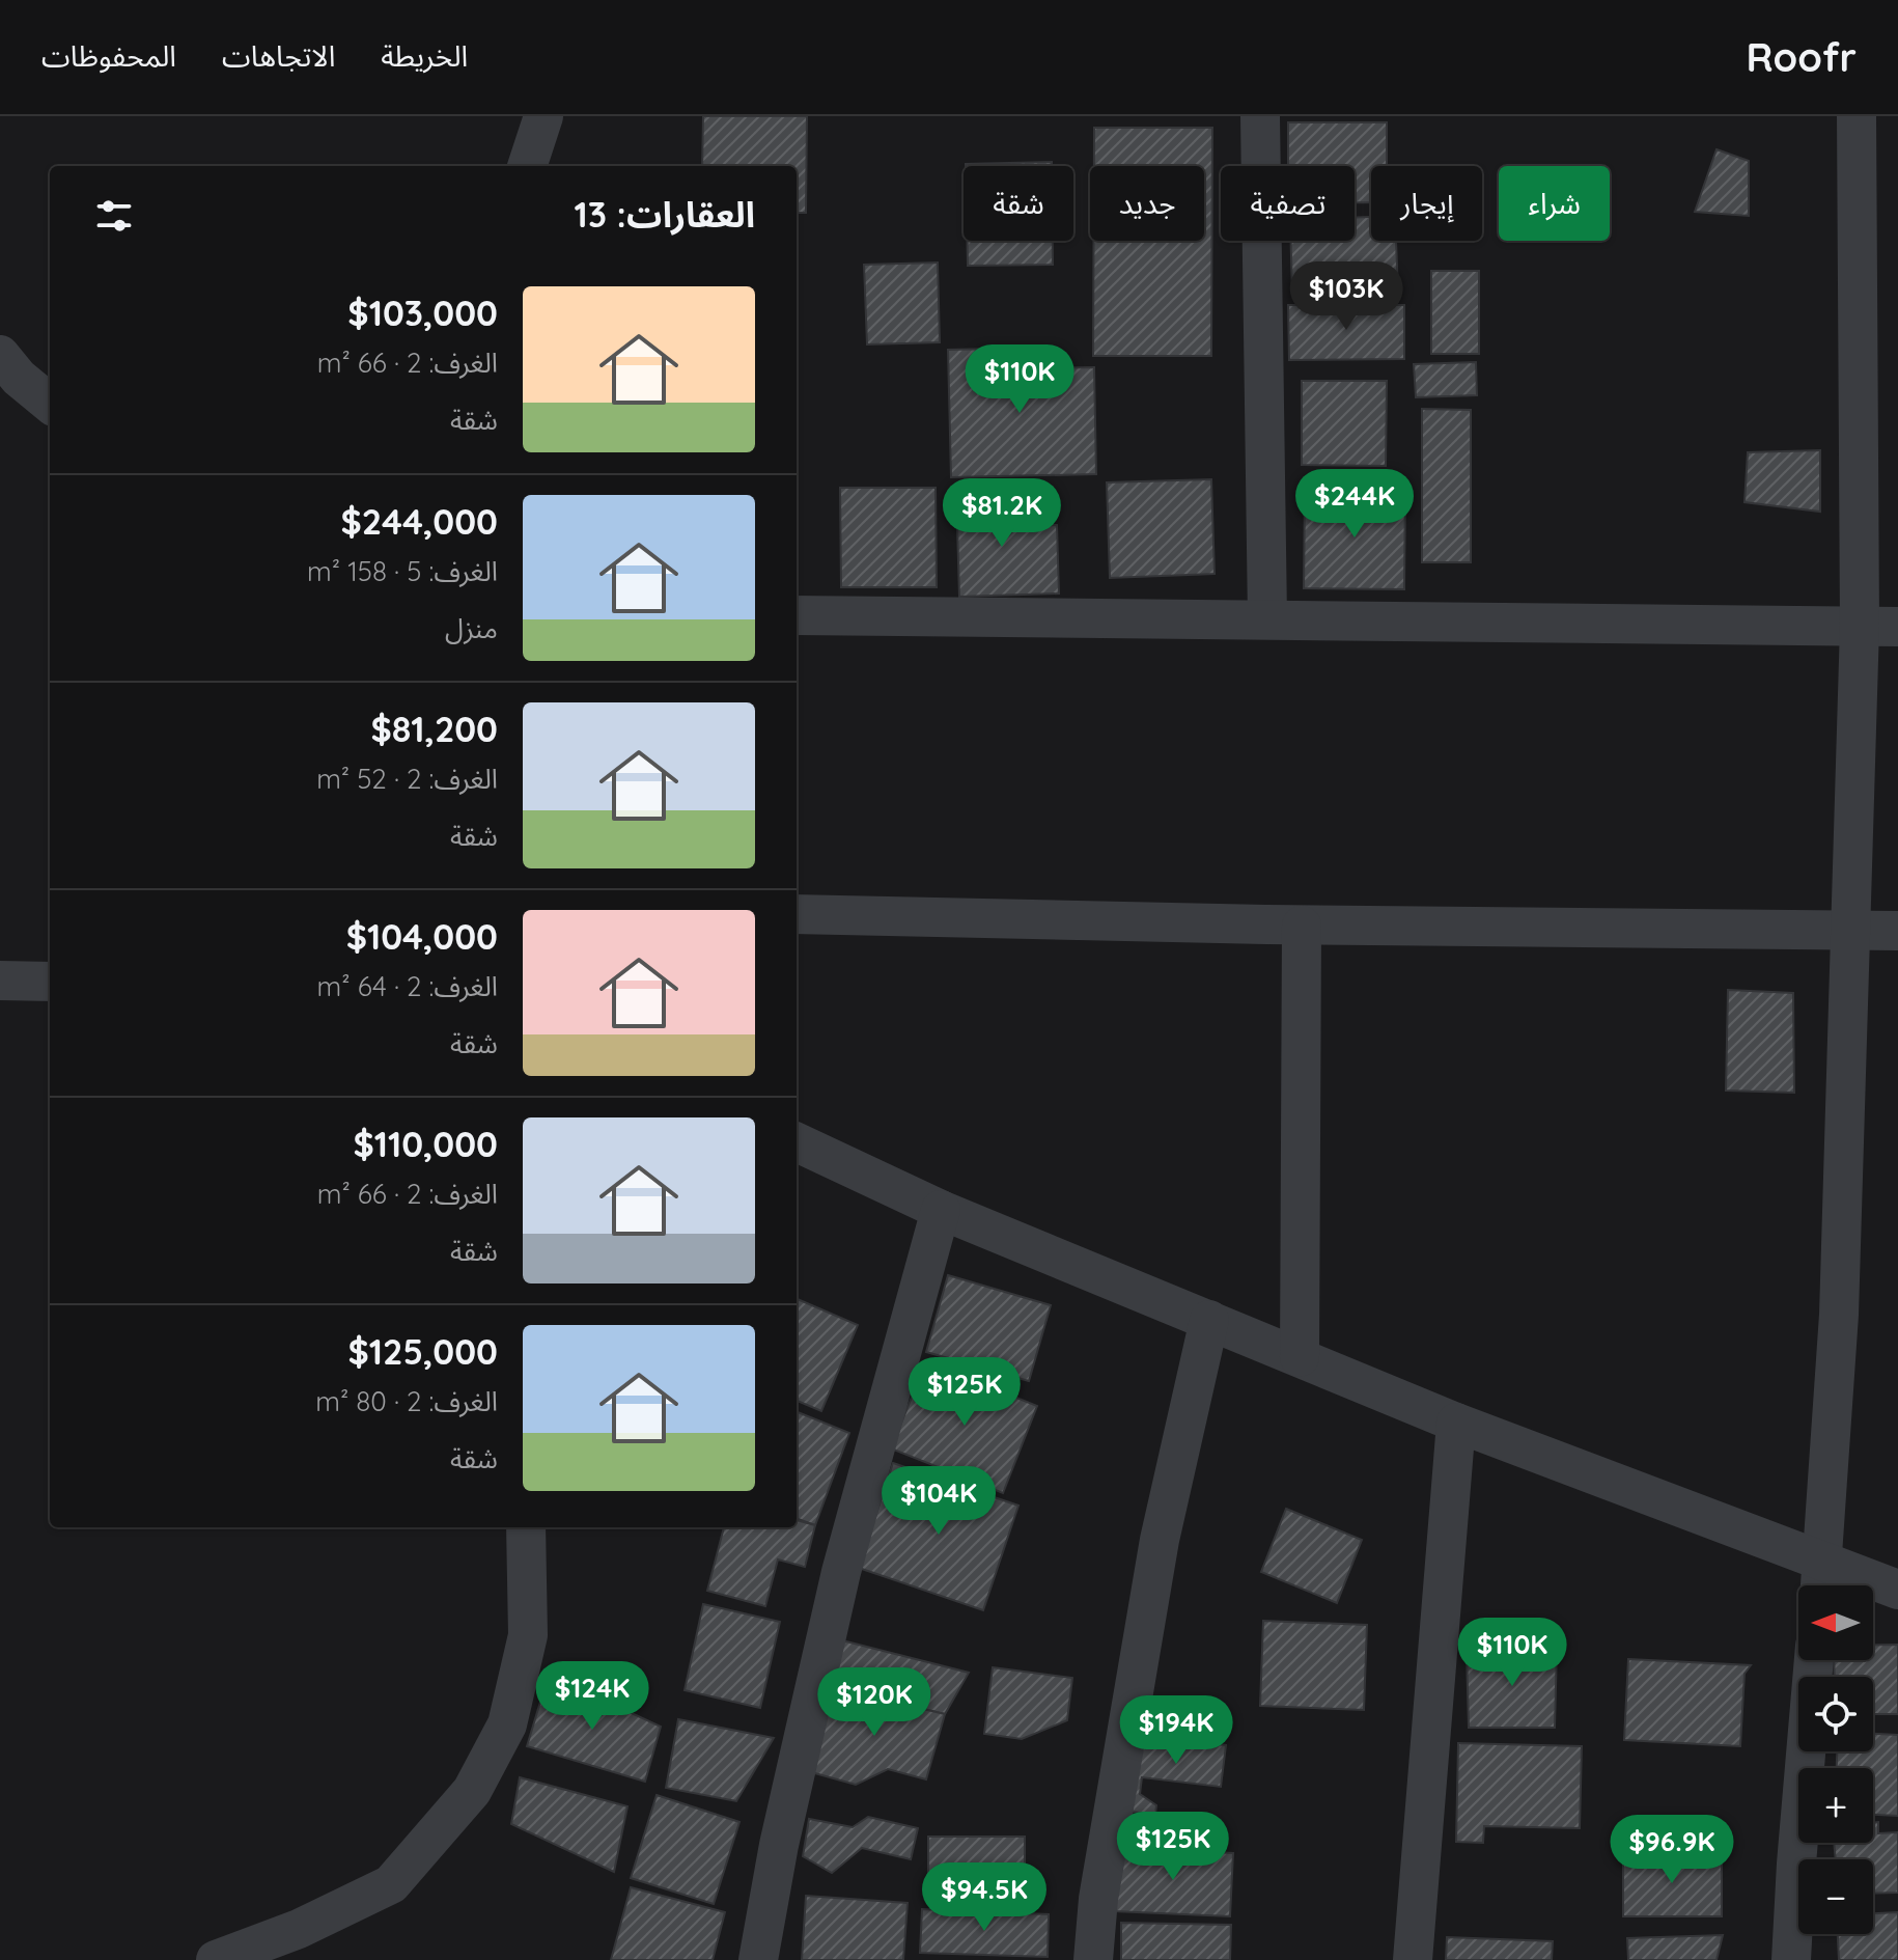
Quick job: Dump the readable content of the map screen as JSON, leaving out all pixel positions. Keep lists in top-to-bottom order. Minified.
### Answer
{"north":"left","page":{"header":"Roofr","nav":["الخريطة","الاتجاهات","المحفوظات"],"chip":["شراء","إيجار","تصفية","جديد","شقة"],"heading":"العقارات: 13","price":["$103K","$110K","$244K","$81.2K","$125K","$104K","$110K","$124K","$120K","$194K","$125K","$96.9K","$94.5K"],"list":[{"name":"$103,000","note":"الغرف: 2 · 66 m² · شقة"},{"name":"$244,000","note":"الغرف: 5 · 158 m² · منزل"},{"name":"$81,200","note":"الغرف: 2 · 52 m² · شقة"},{"name":"$104,000","note":"الغرف: 2 · 64 m² · شقة"},{"name":"$110,000","note":"الغرف: 2 · 66 m² · شقة"},{"name":"$125,000","note":"الغرف: 2 · 80 m² · شقة"}],"map_buttons":["+","−"]}}
